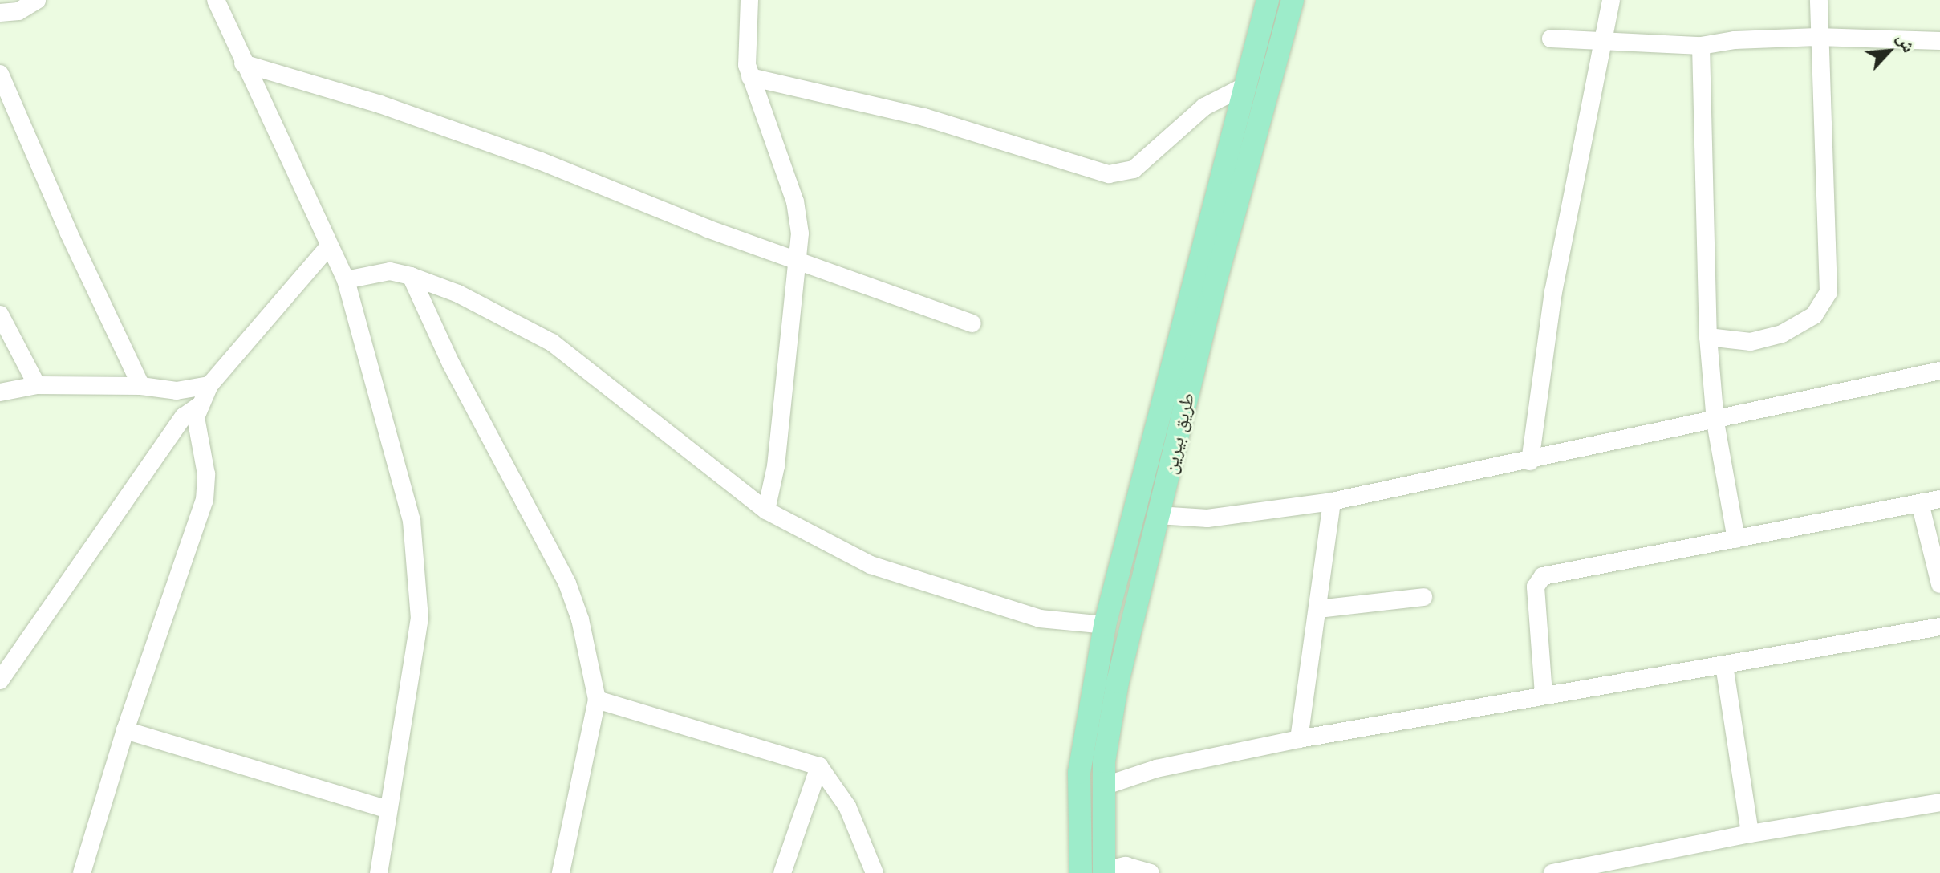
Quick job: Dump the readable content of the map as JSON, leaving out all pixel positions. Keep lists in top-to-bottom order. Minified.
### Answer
{"streets":{"main road":["طريق بيرين"]},"north":"top right"}
